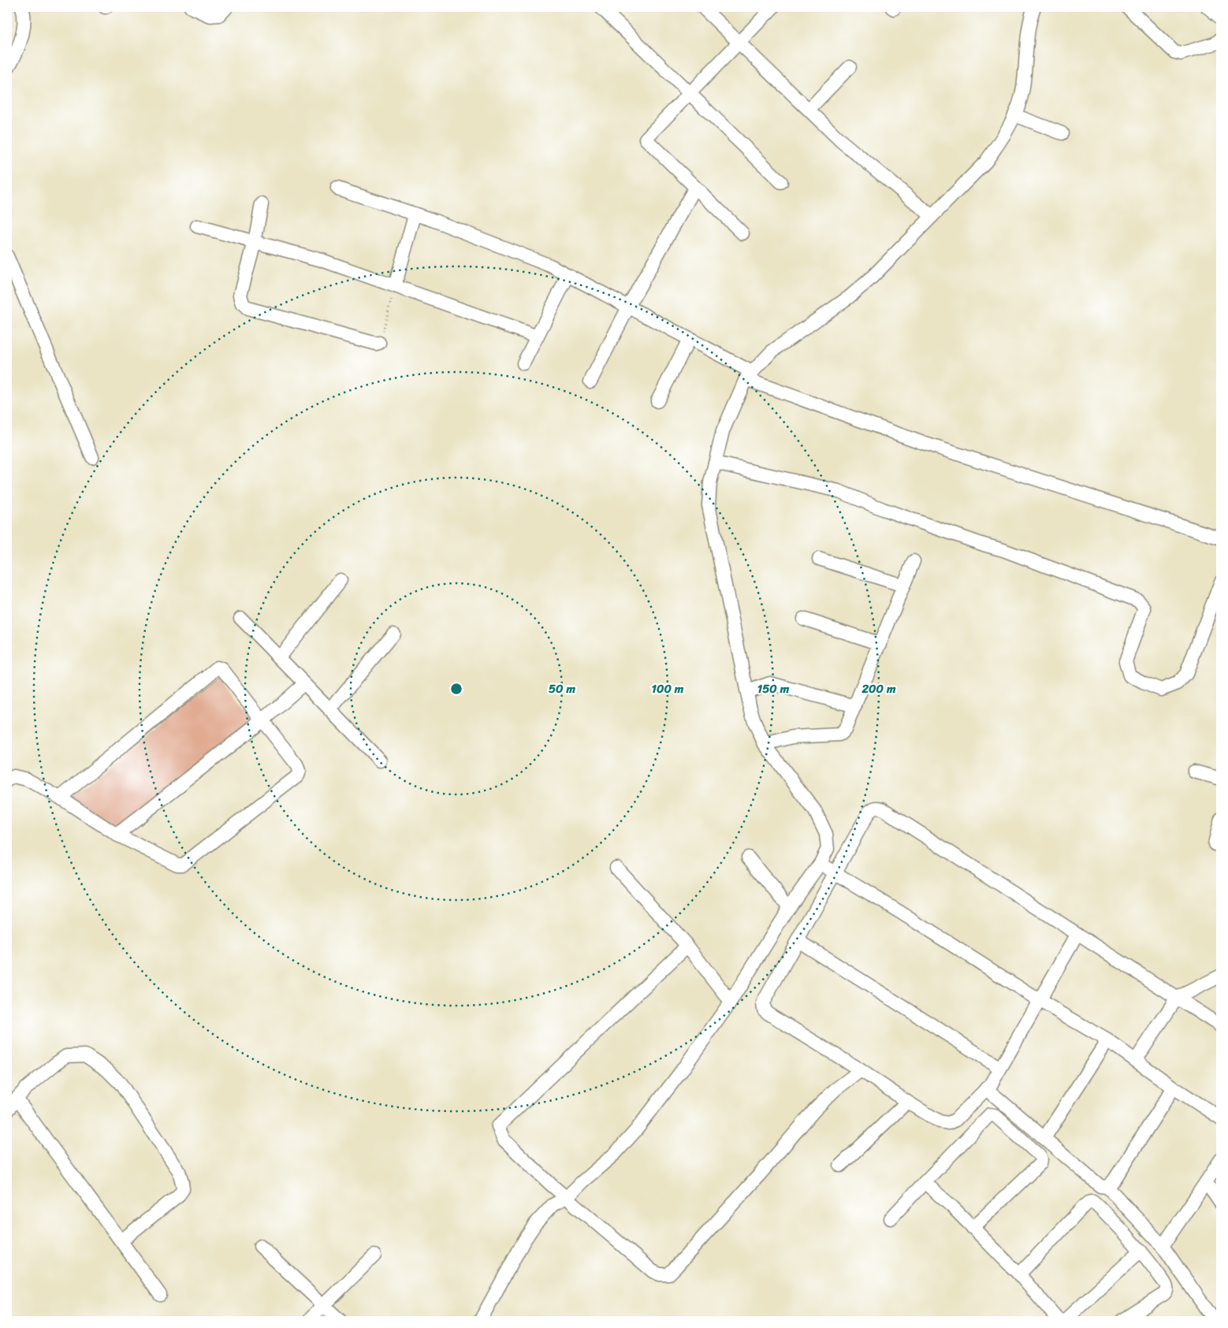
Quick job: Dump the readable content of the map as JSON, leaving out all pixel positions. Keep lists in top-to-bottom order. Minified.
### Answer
{"rings":["50 m","100 m","150 m","200 m"]}
